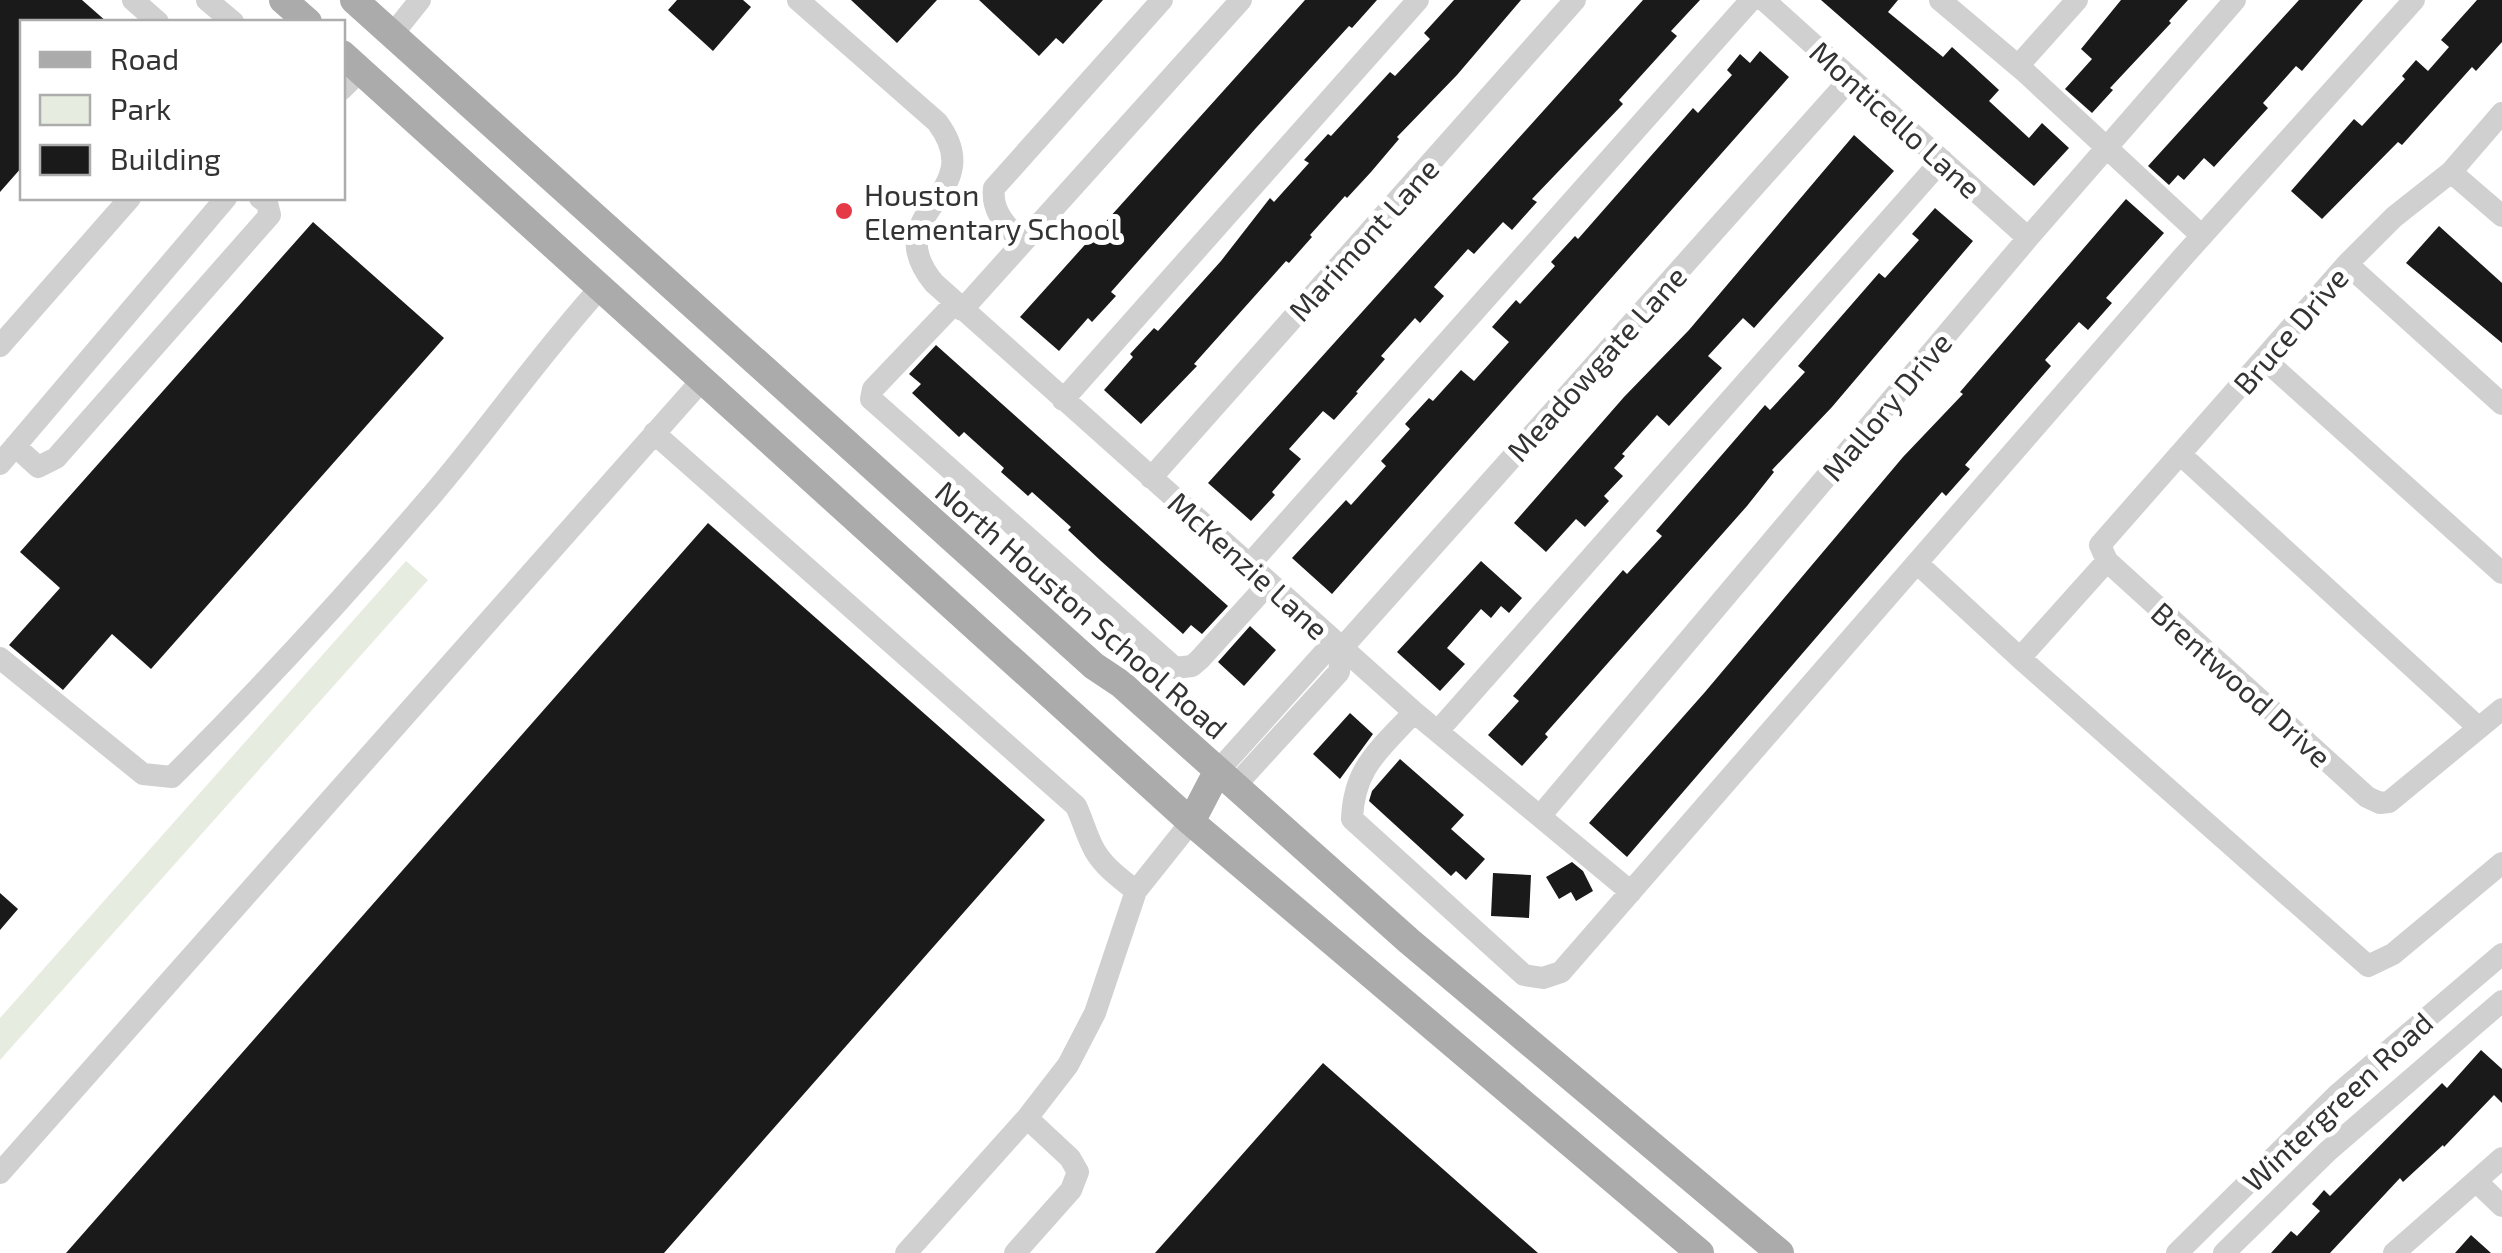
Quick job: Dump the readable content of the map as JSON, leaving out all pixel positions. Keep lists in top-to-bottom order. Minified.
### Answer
{"streets":{"main road":["North Houston School Road"],"street":["Monticello Lane","Marimont Lane","Bruce Drive","Meadowgate Lane","Mallory Drive","McKenzie Lane","Brentwood Drive","Wintergreen Road"]},"crossings":[["Monticello Lane","Meadowgate Lane"],["Monticello Lane","Mallory Drive"],["Marimont Lane","McKenzie Lane"],["Bruce Drive","Brentwood Drive"],["Meadowgate Lane","McKenzie Lane"],["Meadowgate Lane","North Houston School Road"],["Mallory Drive","McKenzie Lane"]],"places":["Houston Elementary School"],"legend":["Road","Park","Building"]}
